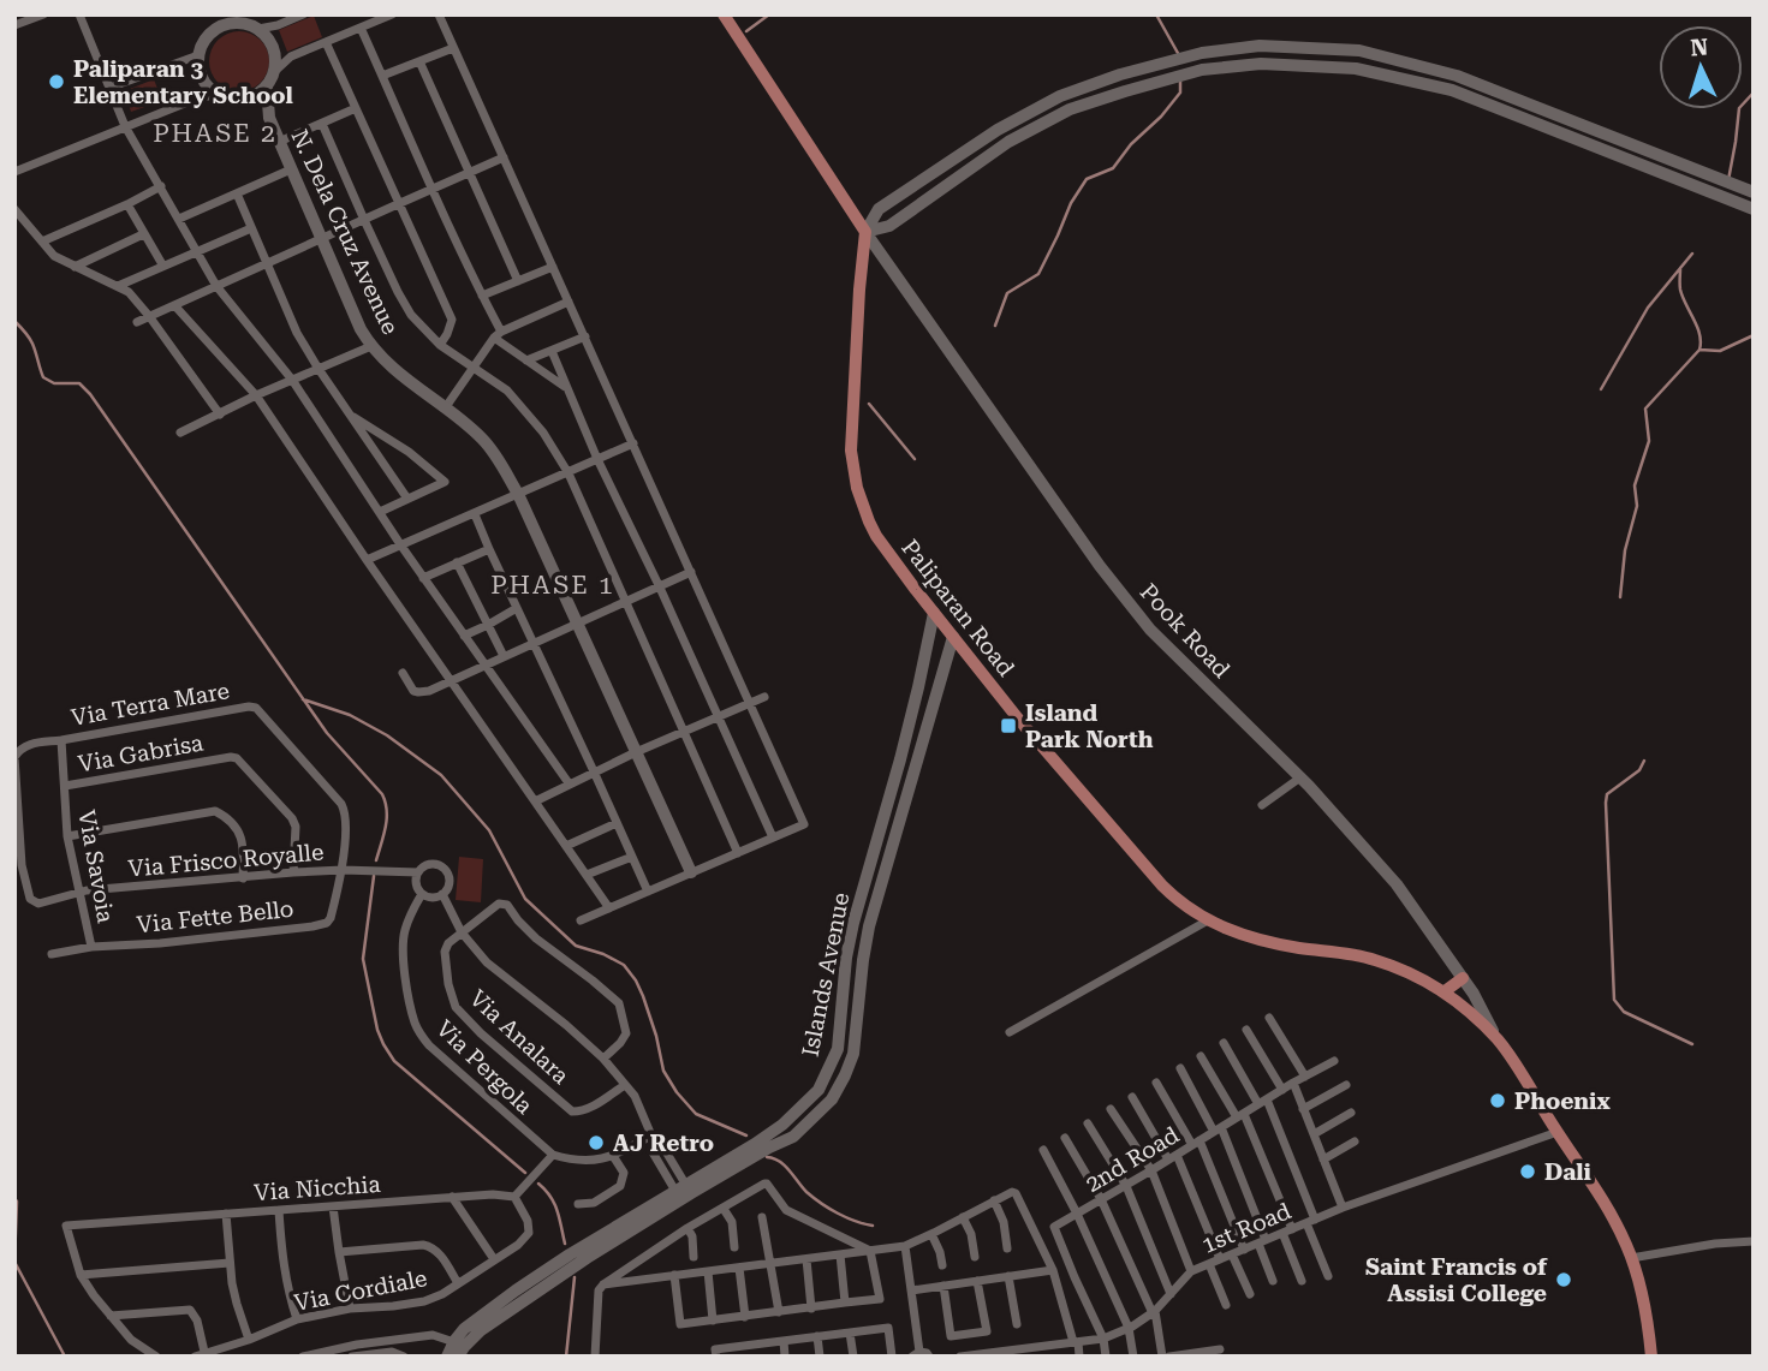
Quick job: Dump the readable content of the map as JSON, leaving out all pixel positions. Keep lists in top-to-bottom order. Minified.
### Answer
{"streets":{"main road":["Paliparan Road"],"street":["N. Dela Cruz Avenue","Pook Road","Via Terra Mare","Via Gabrisa","Via Frisco Royalle","Via Savoia","Via Fette Bello","Islands Avenue","Via Analara","Via Pergola","2nd Road","Via Nicchia","1st Road","Via Cordiale"]},"crossings":[["Paliparan Road","Pook Road"],["Paliparan Road","Islands Avenue"],["Paliparan Road","1st Road"],["Via Terra Mare","Via Frisco Royalle"],["Via Terra Mare","Via Savoia"],["Via Terra Mare","Via Fette Bello"],["Via Gabrisa","Via Frisco Royalle"],["Via Gabrisa","Via Savoia"],["Via Frisco Royalle","Via Savoia"],["Via Frisco Royalle","Via Fette Bello"],["Via Frisco Royalle","Via Pergola"],["Via Savoia","Via Fette Bello"],["2nd Road","1st Road"],["Via Nicchia","Via Cordiale"]],"districts":["PHASE 2","PHASE 1"],"places":{"other":["Paliparan 3 Elementary School","Phoenix","AJ Retro","Dali","Saint Francis of Assisi College"],"transit":["Island Park North"]},"north":"top"}
